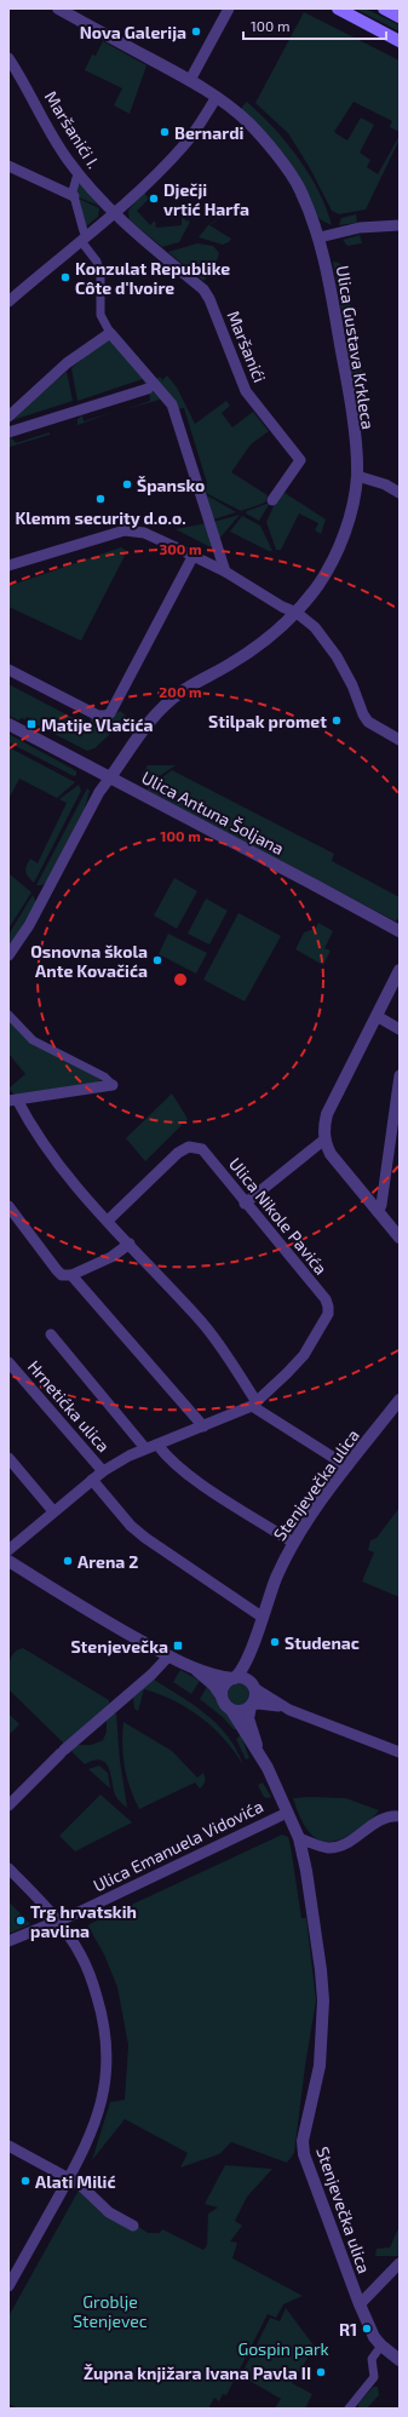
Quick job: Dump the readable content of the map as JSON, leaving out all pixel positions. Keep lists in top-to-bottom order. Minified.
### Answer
{"streets":{"street":["Maršanići I.","Maršanići","Ulica Gustava Krkleca","Ulica Antuna Šoljana","Ulica Nikole Pavića","Hrnetićka ulica","Stenjevečka ulica","Ulica Emanuela Vidovića"]},"crossings":[["Maršanići I.","Maršanići"],["Ulica Gustava Krkleca","Ulica Antuna Šoljana"],["Ulica Nikole Pavića","Hrnetićka ulica"],["Stenjevečka ulica","Ulica Emanuela Vidovića"]],"parks":["Groblje Stenjevec","Gospin park"],"places":{"other":["Nova Galerija","Bernardi","Dječji vrtić Harfa","Konzulat Republike Côte d'Ivoire","Špansko","Klemm security d.o.o.","Stilpak promet","Osnovna škola Ante Kovačića","Arena 2","Studenac","Trg hrvatskih pavlina","Alati Milić","R1","Župna knjižara Ivana Pavla II"],"transit":["Matije Vlačića","Stenjevečka"]},"scale_bar":"100 m","rings":["300 m","200 m","100 m"]}
